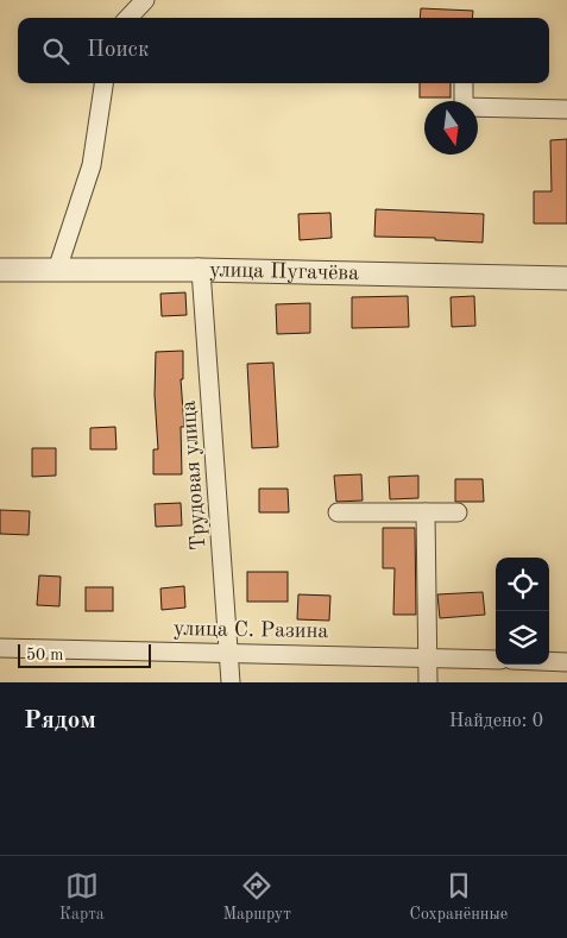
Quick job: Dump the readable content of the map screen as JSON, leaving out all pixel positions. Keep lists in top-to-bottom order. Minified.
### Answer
{"streets":{"street":["улица Пугачёва","Трудовая улица","улица С. Разина"]},"crossings":[["улица Пугачёва","Трудовая улица"],["Трудовая улица","улица С. Разина"]],"scale_bar":"50 m","north":"bottom","page":{"search":"Поиск","scale":"50 m","heading":["Рядом","Найдено: 0"],"nav":["Карта","Маршрут","Сохранённые"]}}
